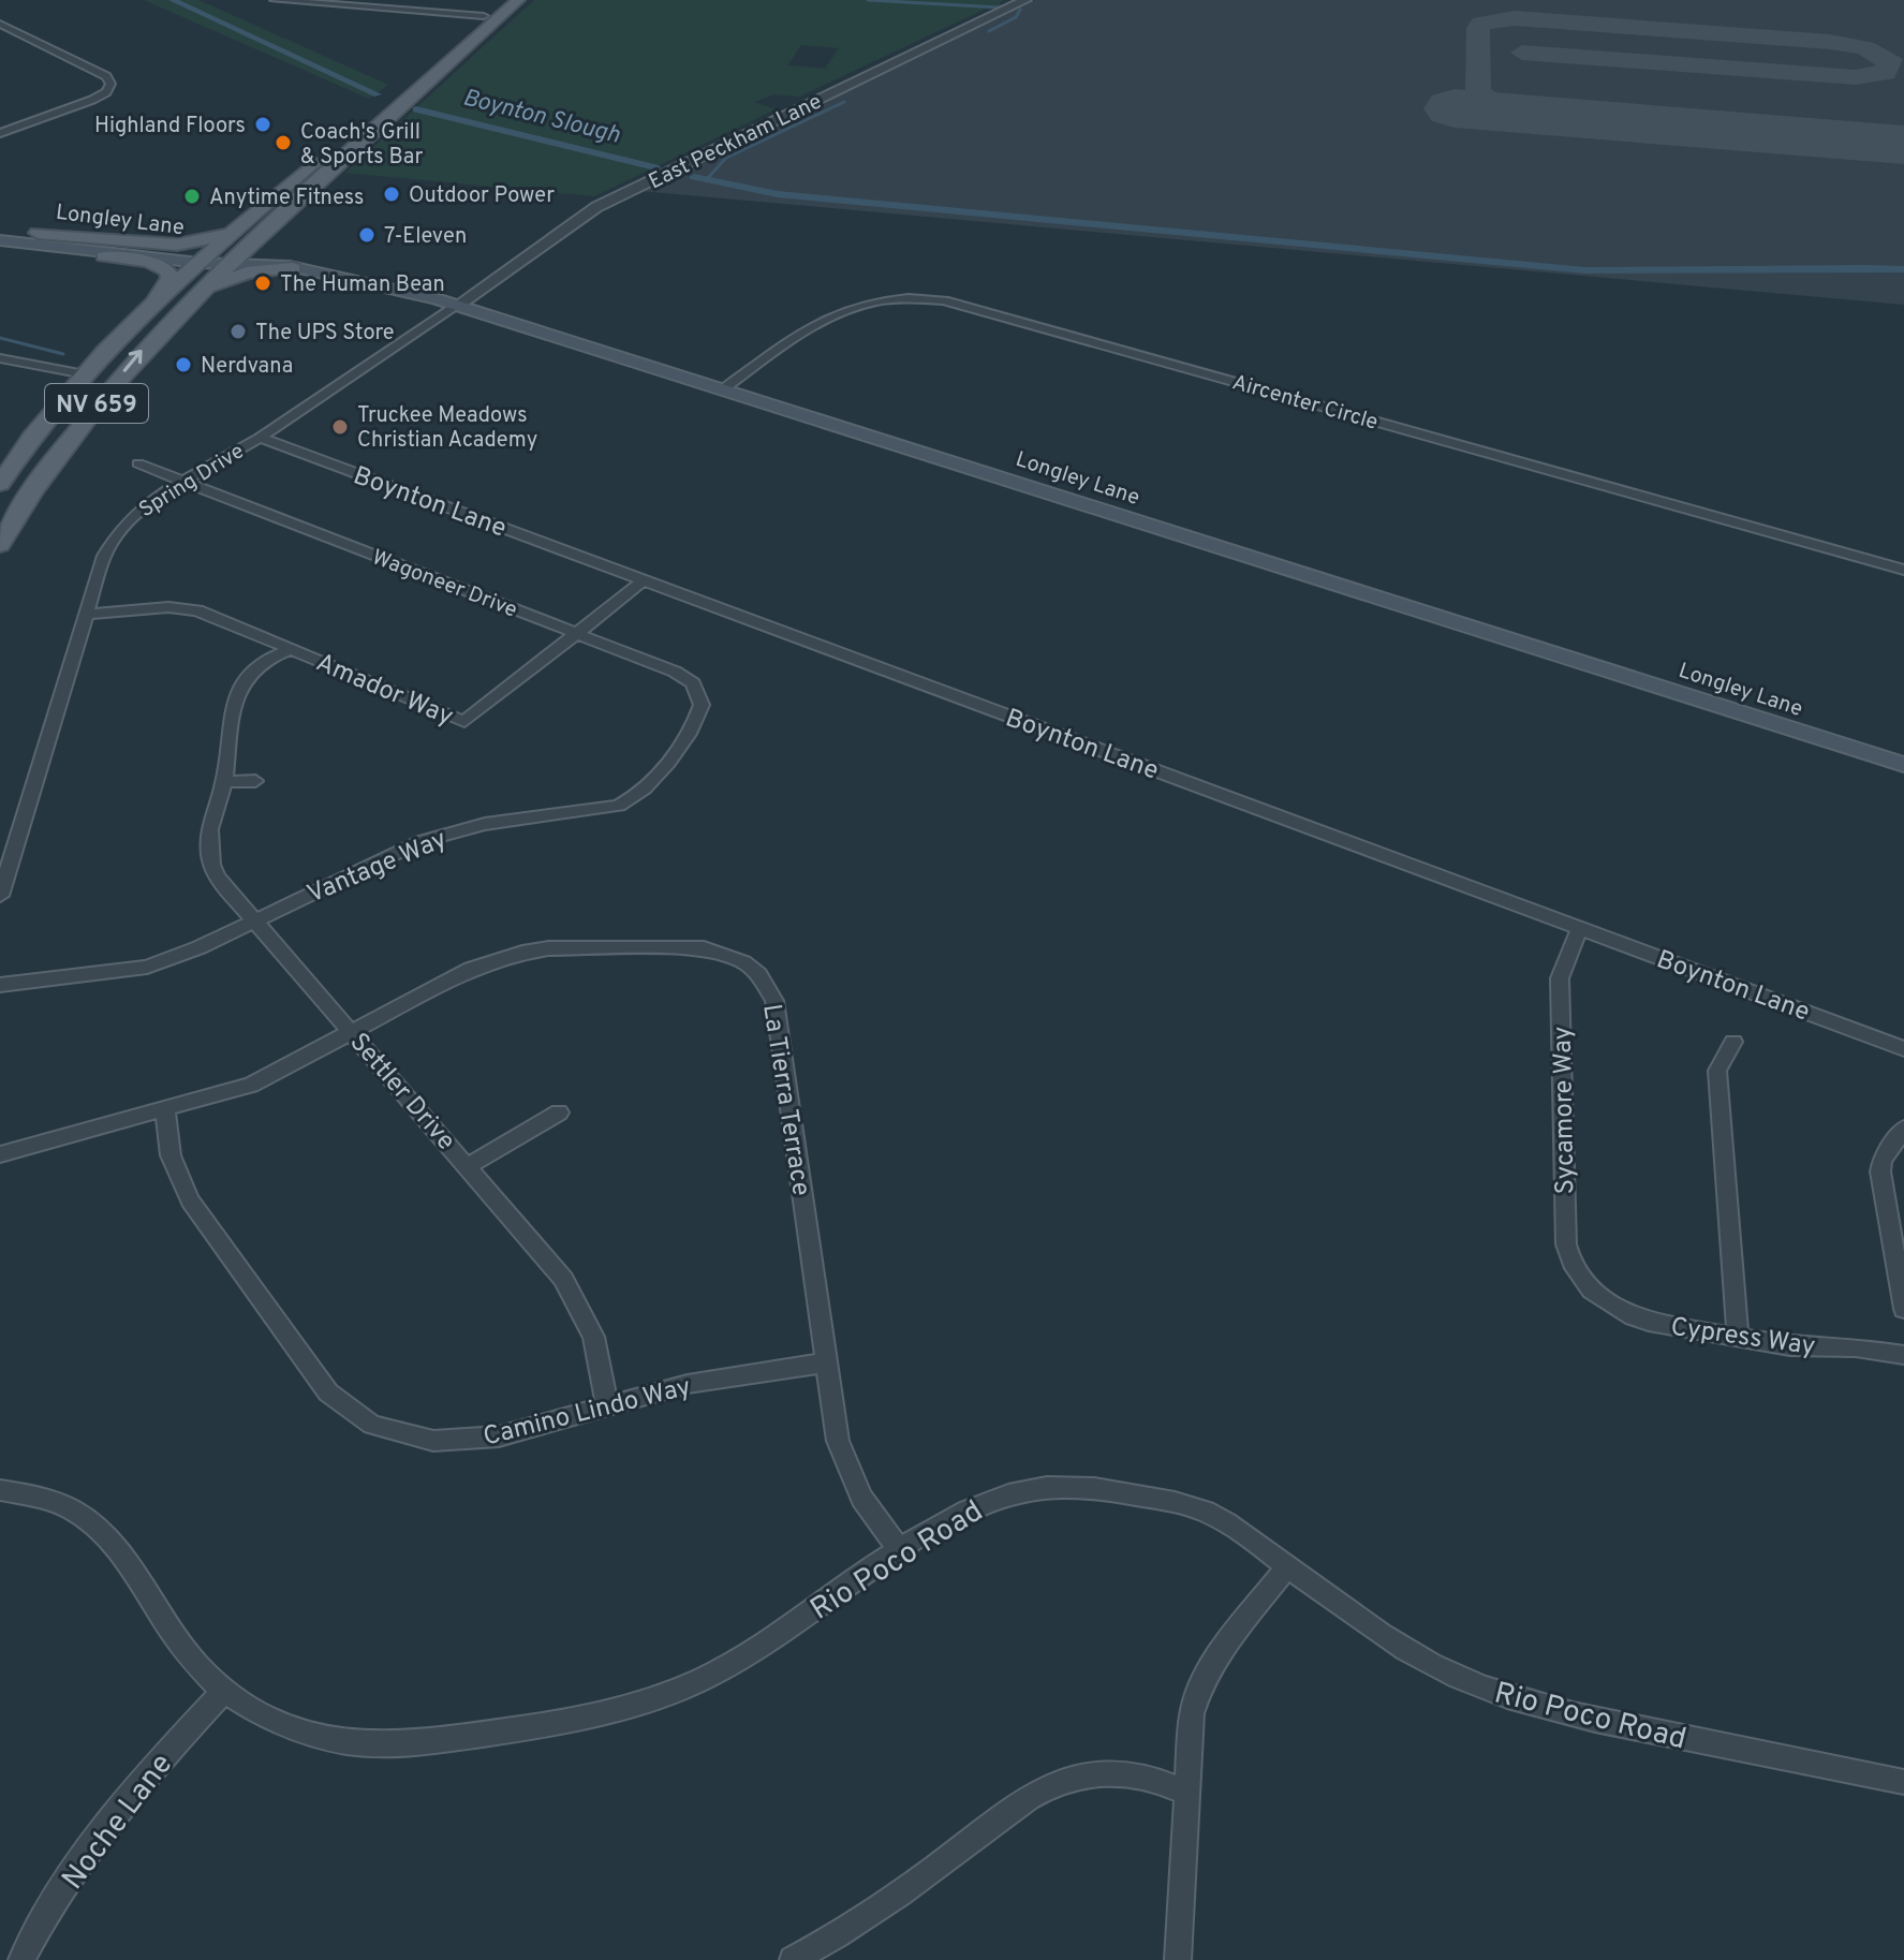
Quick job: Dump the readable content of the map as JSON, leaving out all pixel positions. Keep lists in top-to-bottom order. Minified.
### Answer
{"streets":{"main road":["Longley Lane","NV 659"],"street":["East Peckham Lane","Aircenter Circle","Spring Drive","Boynton Lane","Wagoneer Drive","Amador Way","Vantage Way","Settler Drive","La Tierra Terrace","Sycamore Way","Cypress Way","Camino Lindo Way","Rio Poco Road","Noche Lane"]},"crossings":[["East Peckham Lane","Longley Lane"],["East Peckham Lane","Spring Drive"],["Longley Lane","Aircenter Circle"],["Longley Lane","NV 659"],["Longley Lane","Spring Drive"],["Spring Drive","Boynton Lane"],["Spring Drive","Wagoneer Drive"],["Spring Drive","Amador Way"],["Boynton Lane","Amador Way"],["Boynton Lane","Sycamore Way"],["Wagoneer Drive","Amador Way"],["Wagoneer Drive","Vantage Way"],["Amador Way","Settler Drive"],["Vantage Way","Settler Drive"],["Settler Drive","La Tierra Terrace"],["Settler Drive","Camino Lindo Way"],["La Tierra Terrace","Camino Lindo Way"],["La Tierra Terrace","Rio Poco Road"],["Sycamore Way","Cypress Way"],["Rio Poco Road","Noche Lane"]],"water":["Boynton Slough"],"places":["Highland Floors","Coach's Grill & Sports Bar","Outdoor Power","Anytime Fitness","7-Eleven","The Human Bean","The UPS Store","Nerdvana","Truckee Meadows Christian Academy"]}
